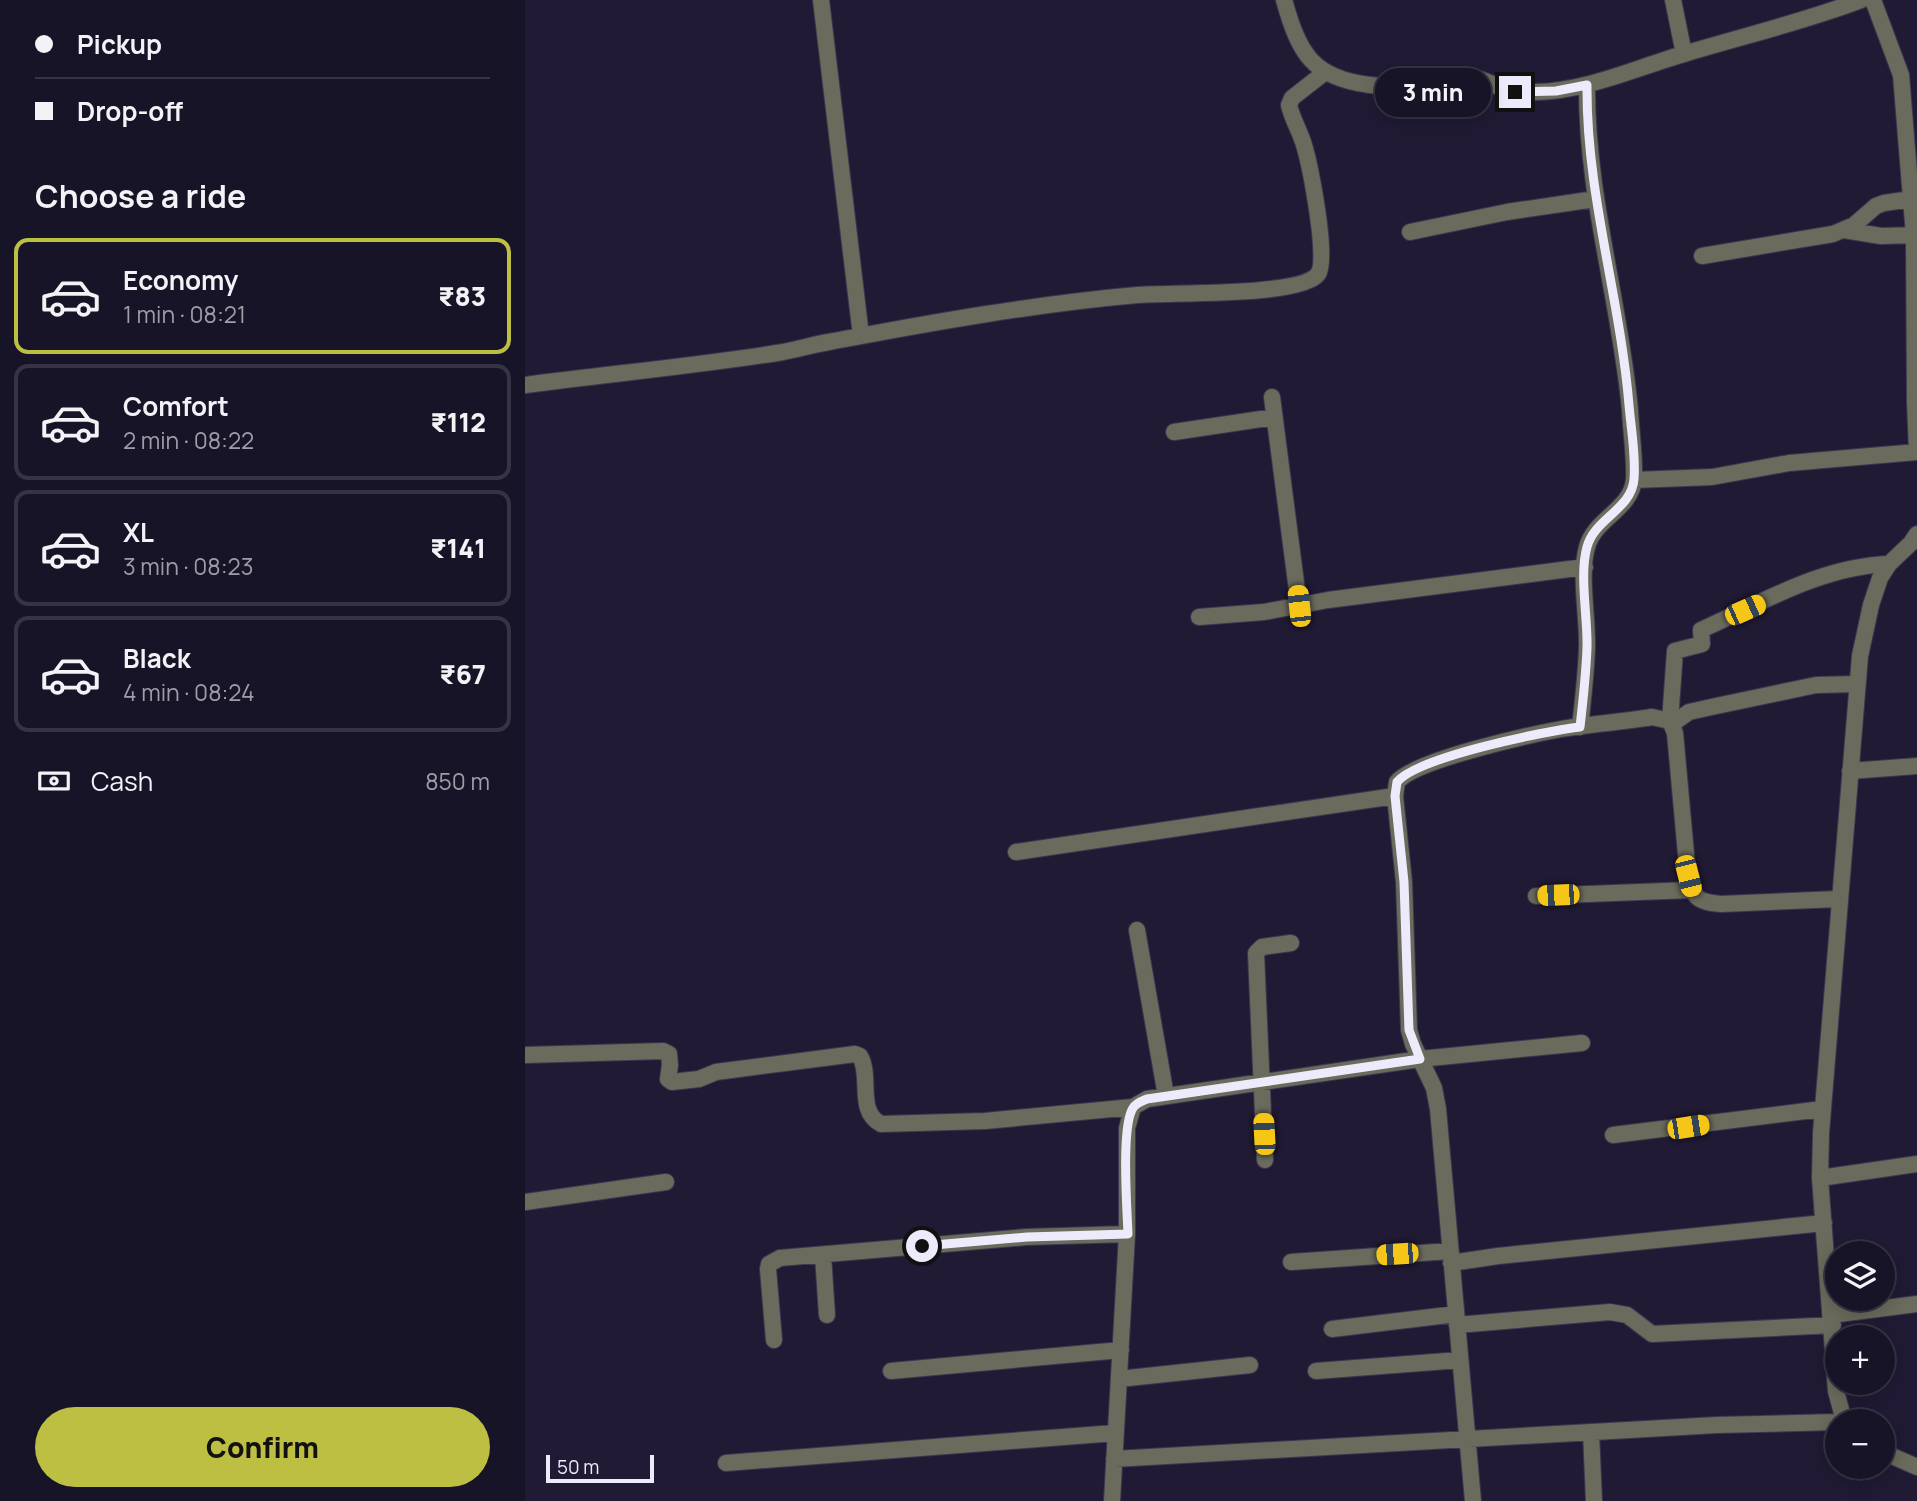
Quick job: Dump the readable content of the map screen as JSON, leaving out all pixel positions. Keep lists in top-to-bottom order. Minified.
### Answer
{"scale_bar":"50 m","page":{"banner":["Pickup","Drop-off"],"bubble":"3 min","heading":"Choose a ride","list":[{"name":"Economy","note":"1 min · 08:21","value":"₹83"},{"name":"Comfort","note":"2 min · 08:22","value":"₹112"},{"name":"XL","note":"3 min · 08:23","value":"₹141"},{"name":"Black","note":"4 min · 08:24","value":"₹67"}],"pay":["Cash","850 m"],"map_buttons":["+","−"],"buttons":"Confirm","scale":"50 m"}}
